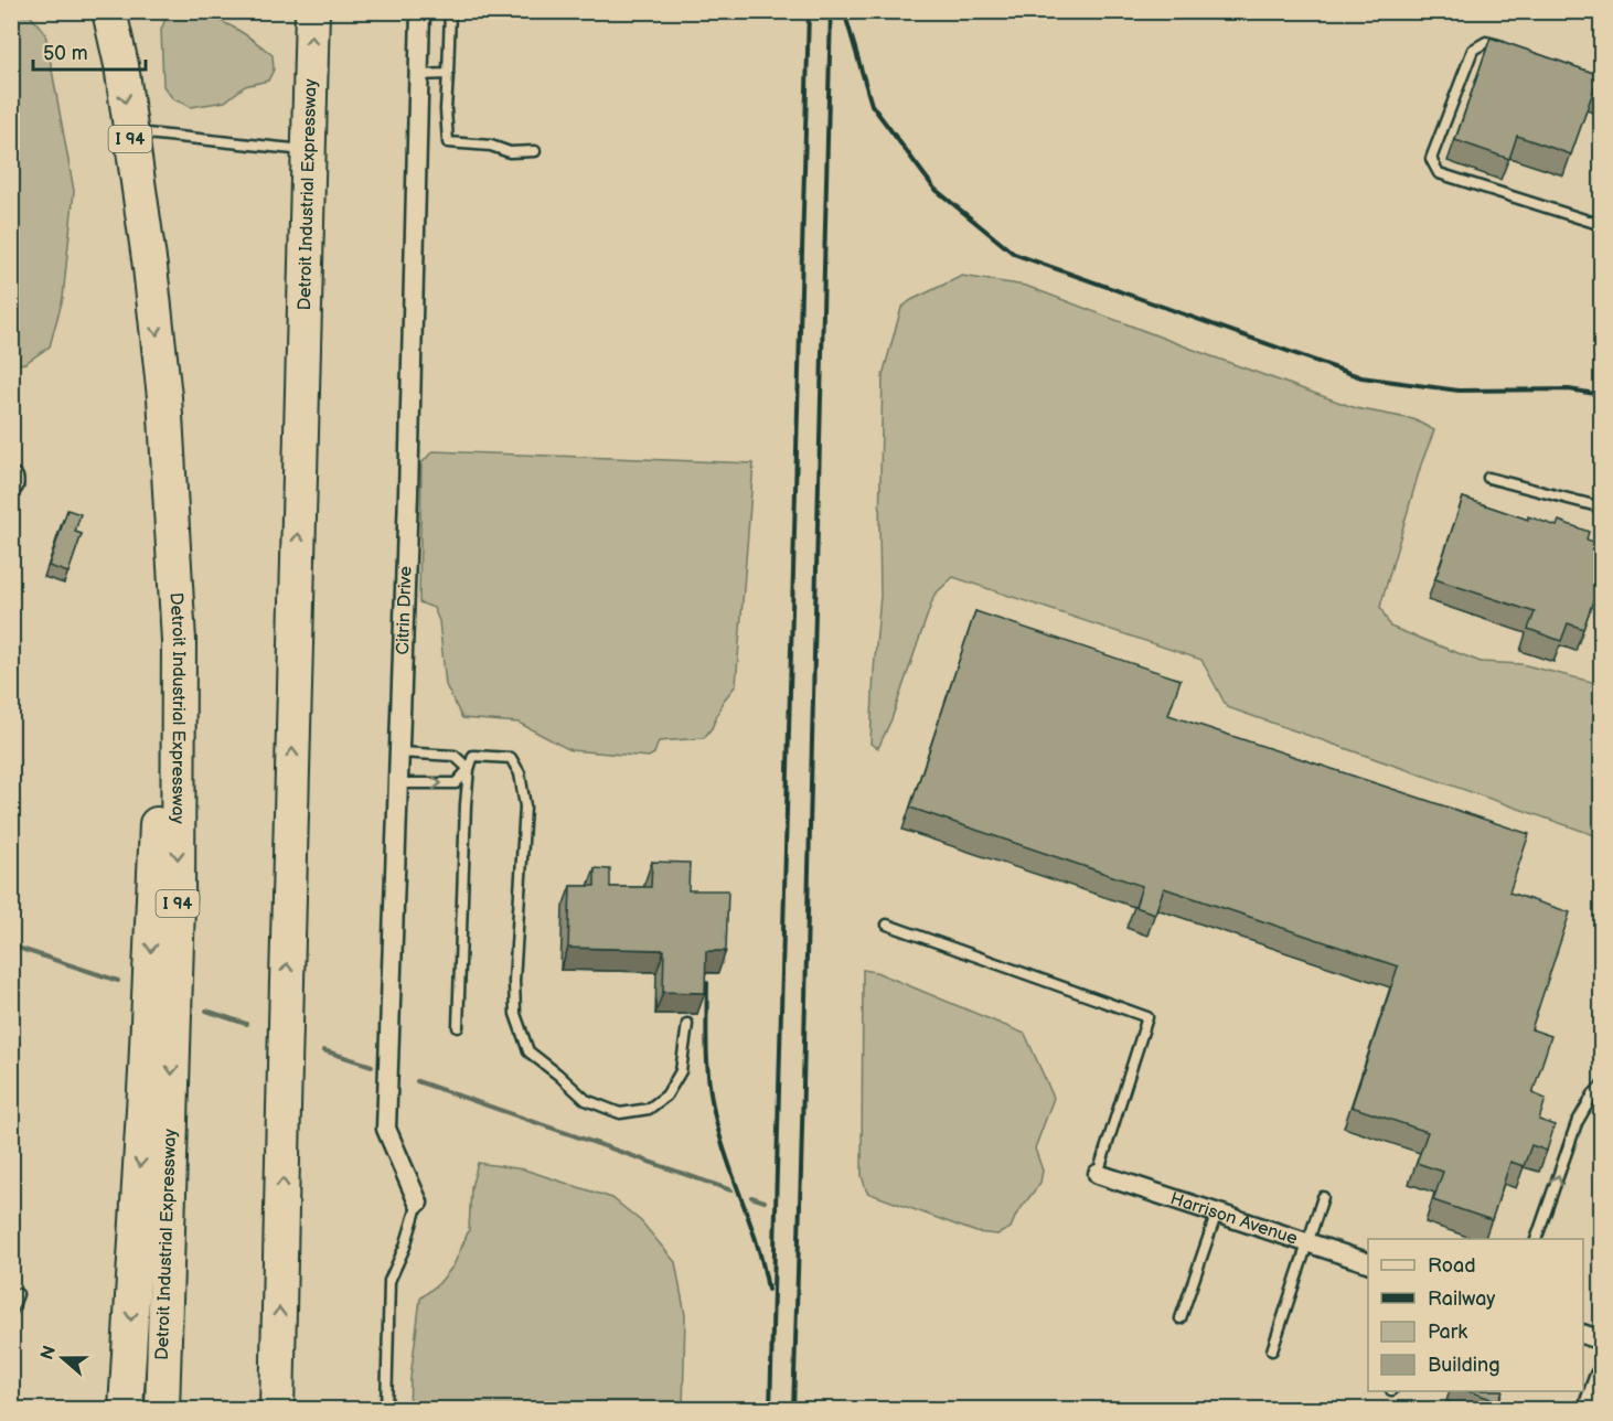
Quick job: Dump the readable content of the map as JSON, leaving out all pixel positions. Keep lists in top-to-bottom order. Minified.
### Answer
{"streets":{"highway":["I 94","Detroit Industrial Expressway"],"street":["Citrin Drive","Harrison Avenue"]},"legend":["Road","Railway","Park","Building"],"scale_bar":"50 m","north":"left"}
